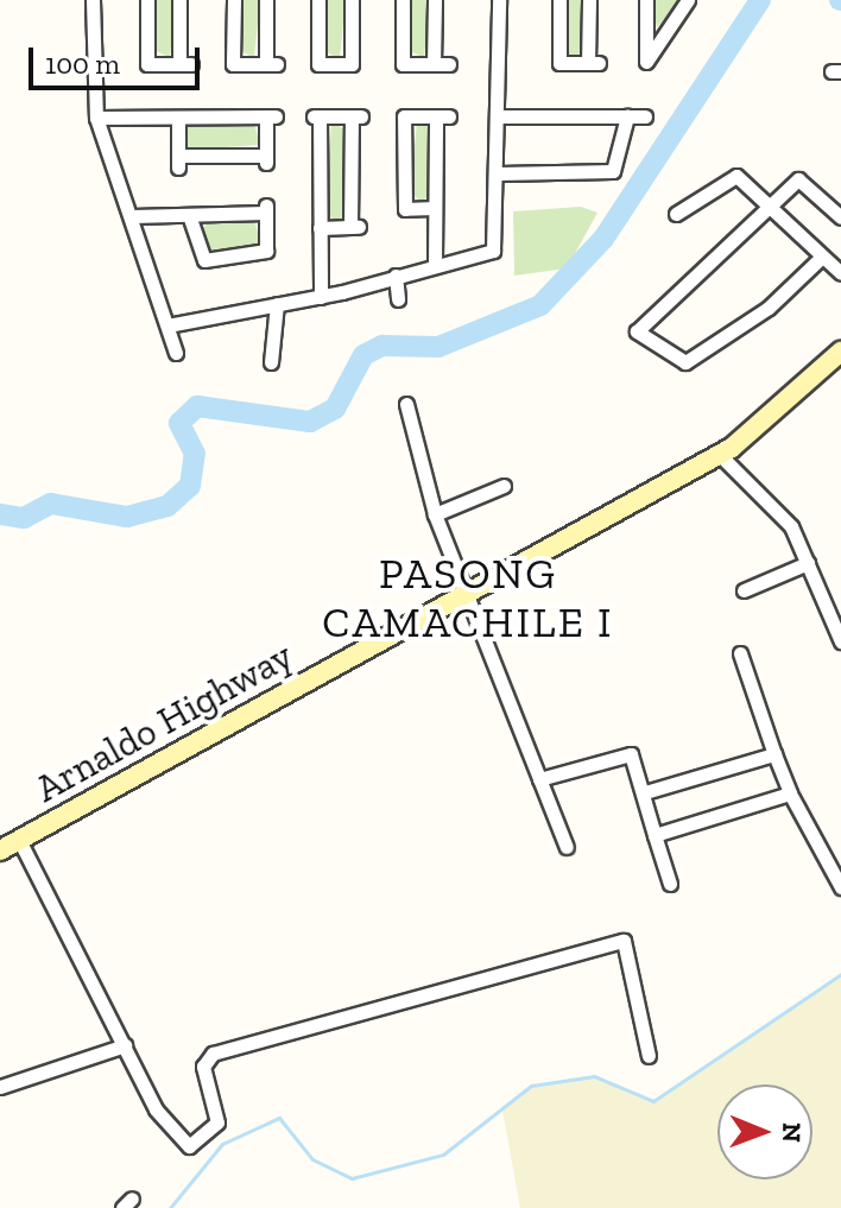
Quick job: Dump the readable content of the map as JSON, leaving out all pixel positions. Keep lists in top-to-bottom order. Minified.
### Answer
{"streets":{"main road":["Arnaldo Highway"]},"districts":["PASONG CAMACHILE I"],"scale_bar":"100 m","north":"right"}
